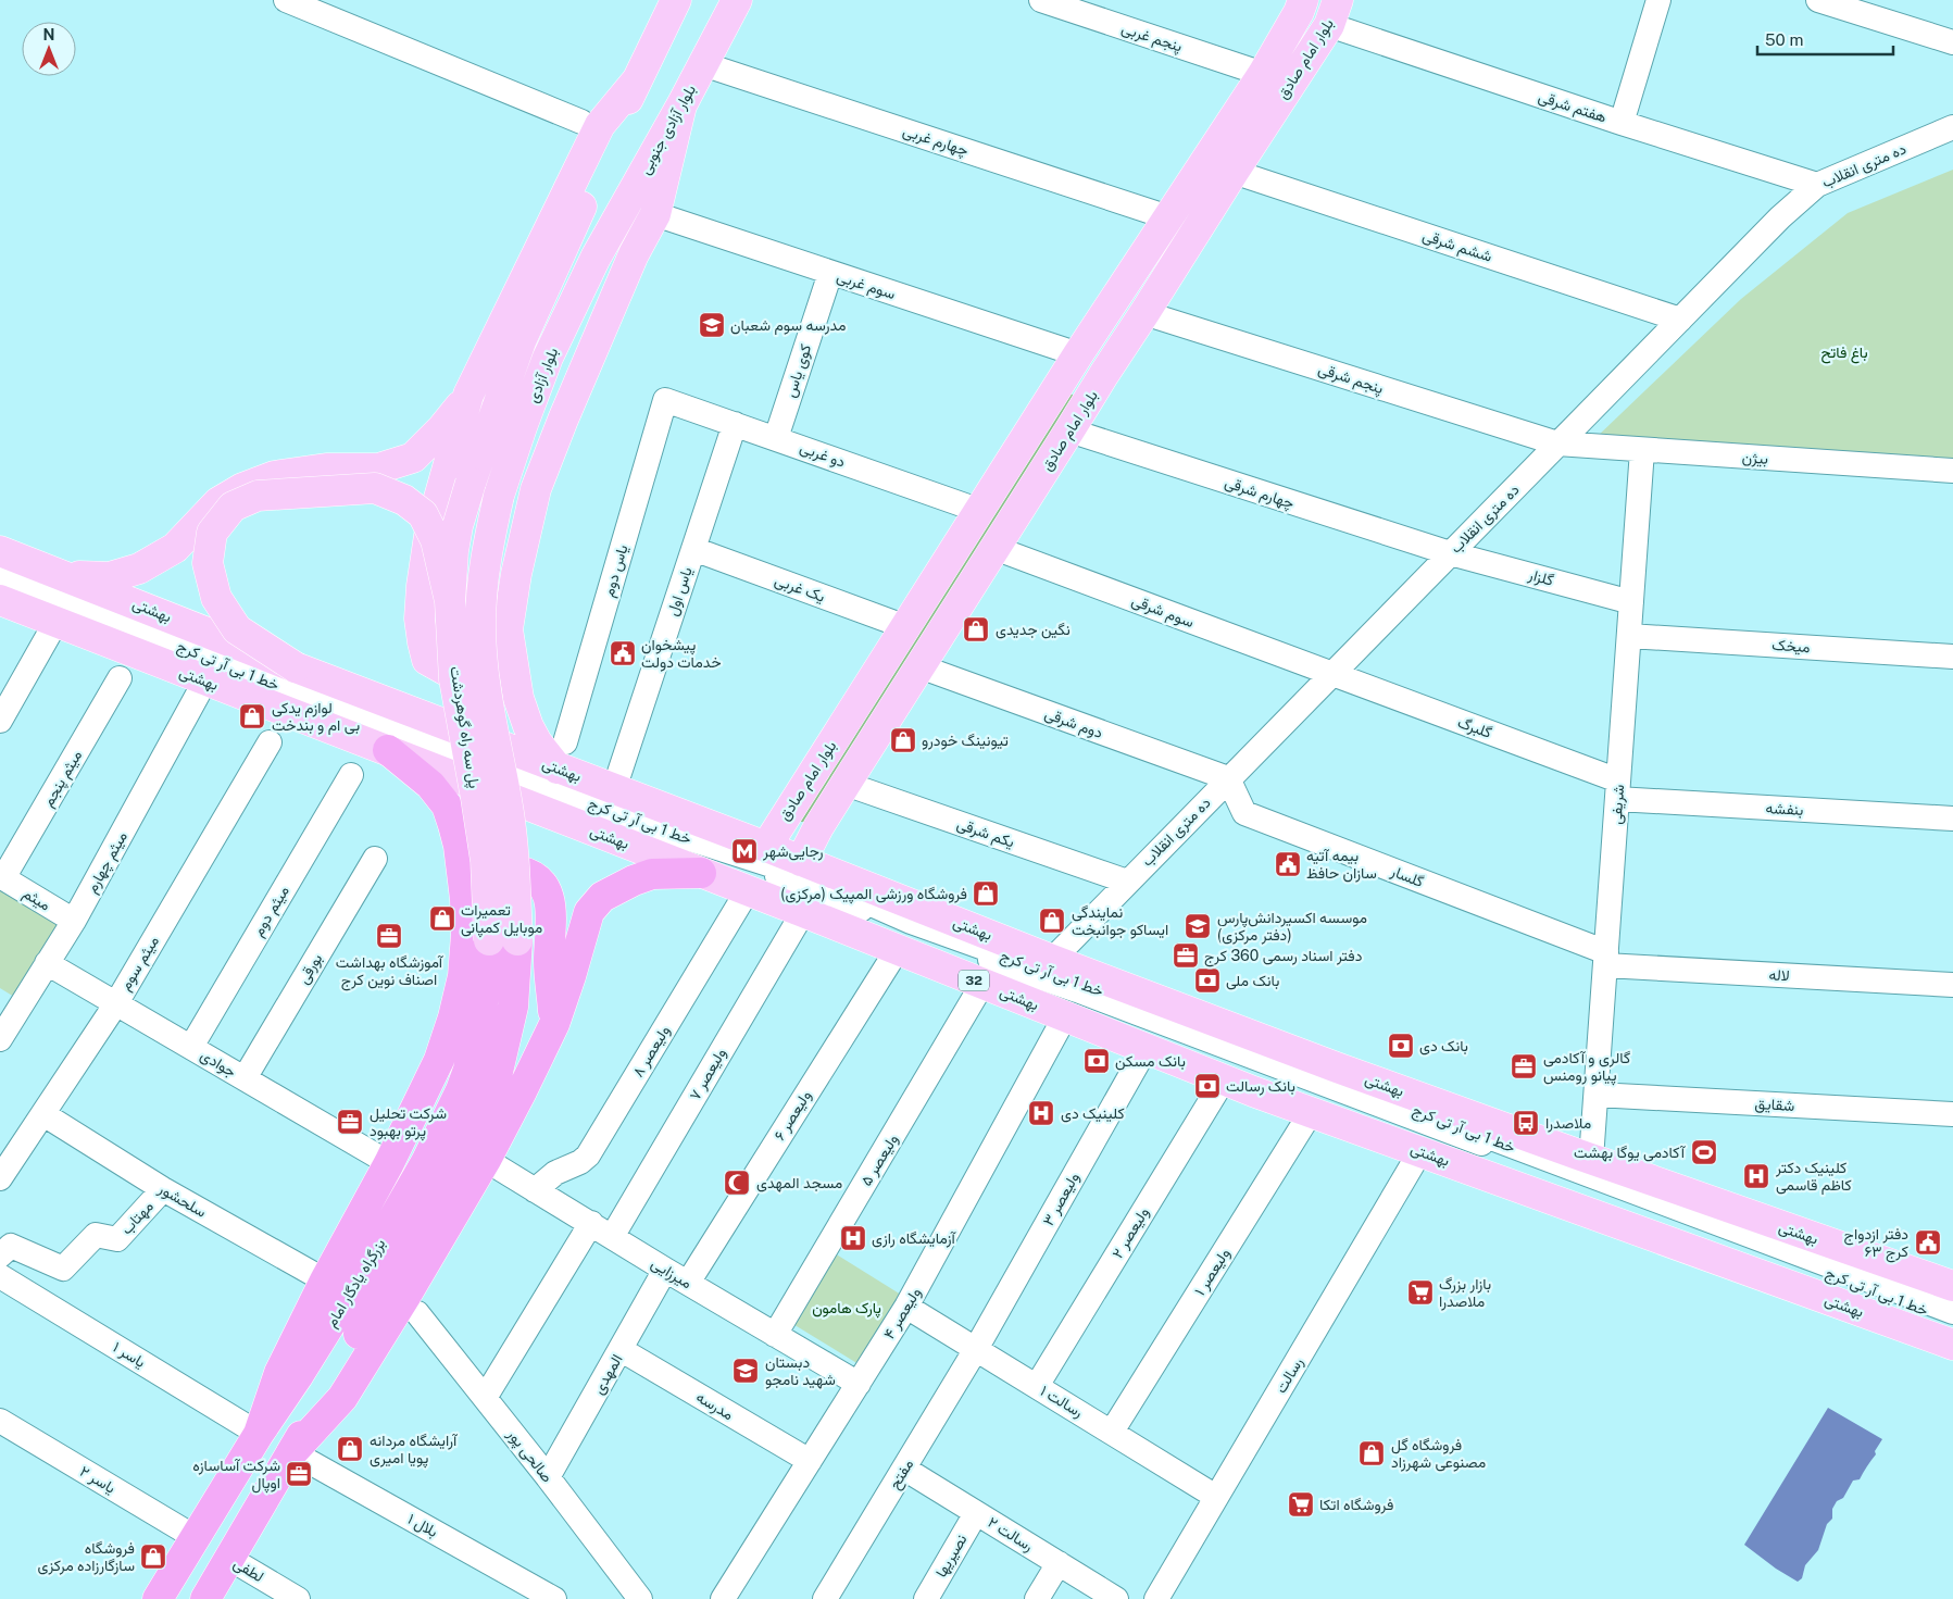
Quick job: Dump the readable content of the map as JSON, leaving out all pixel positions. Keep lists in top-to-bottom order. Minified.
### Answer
{"streets":{"highway":["بزرگراه یادگار امام"],"main road":["بلوار امام صادق","بلوار آزادی جنوبی","بلوار آزادی","بهشتى","بهشتی","پل سه راه گوهردشت","32"],"street":["پنجم غربی","هفتم شرقی","چهارم غربی","ده متری انقلاب","ششم شرقی","سوم غربی","کوی یاس","پنجم شرقی","دو غربی","بیژن","چهارم شرقی","یاس دوم","گلزار","یک غربی","یاس اول","سوم شرقی","میخک","خط 1 بی آر تی کرج","دوم شرقی","گلبرگ","میثم پنجم","شریفی","بنفشه","یکم شرقی","میثم چهارم","گلسار","میثم","میثم دوم","میثم سوم","بورقی","لاله","ولیعصر ۸","جوادی","ولیعصر ۷","شقایق","ولیعصر ۶","ولیعصر ۵","ولیعصر ۳","سلحشور","مهتاب","ولیعصر ۲","ولیعصر ۱","میرزایی","ولیعصر ۴","یاسر ۱","المهدی","رسالت","رسالت ۱","مدرسه","صالحی پور","مفتح","یاسر ۲","بلال ۱","رسالت ۲","نصیریها","لطفی"]},"crossings":[["پنجم غربی","بلوار امام صادق"],["بلوار امام صادق","هفتم شرقی"],["بلوار امام صادق","چهارم غربی"],["بلوار امام صادق","ششم شرقی"],["بلوار امام صادق","سوم غربی"],["بلوار امام صادق","پنجم شرقی"],["بلوار امام صادق","دو غربی"],["بلوار امام صادق","چهارم شرقی"],["بلوار امام صادق","یک غربی"],["بلوار امام صادق","بهشتى"],["بلوار امام صادق","سوم شرقی"],["بلوار امام صادق","دوم شرقی"],["بلوار امام صادق","یکم شرقی"],["هفتم شرقی","ده متری انقلاب"],["بلوار آزادی جنوبی","چهارم غربی"],["بلوار آزادی جنوبی","بلوار آزادی"],["ده متری انقلاب","ششم شرقی"],["ده متری انقلاب","پنجم شرقی"],["ده متری انقلاب","بیژن"],["ده متری انقلاب","چهارم شرقی"],["ده متری انقلاب","گلزار"],["ده متری انقلاب","بهشتى"],["ده متری انقلاب","سوم شرقی"],["ده متری انقلاب","دوم شرقی"],["ده متری انقلاب","گلبرگ"],["ده متری انقلاب","یکم شرقی"],["ده متری انقلاب","گلسار"],["سوم غربی","کوی یاس"],["کوی یاس","دو غربی"],["بلوار آزادی","پل سه راه گوهردشت"],["پنجم شرقی","بیژن"],["دو غربی","یاس دوم"],["دو غربی","یاس اول"],["بیژن","شریفی"],["چهارم شرقی","گلزار"],["یاس دوم","بهشتى"],["گلزار","شریفی"],["یک غربی","یاس اول"],["یاس اول","بهشتى"],["بهشتى","شریفی"],["سوم شرقی","گلبرگ"],["میخک","شریفی"],["بهشتی","میثم چهارم"],["بهشتی","ولیعصر ۸"],["بهشتی","ولیعصر ۷"],["بهشتی","ولیعصر ۶"],["بهشتی","ولیعصر ۵"],["بهشتی","ولیعصر ۳"],["بهشتی","ولیعصر ۲"],["بهشتی","ولیعصر ۱"],["بهشتی","ولیعصر ۴"],["بهشتی","رسالت"],["دوم شرقی","گلسار"],["پل سه راه گوهردشت","بزرگراه یادگار امام"],["گلبرگ","شریفی"],["گلبرگ","بنفشه"],["میثم پنجم","میثم"],["شریفی","بنفشه"],["شریفی","گلسار"],["شریفی","لاله"],["شریفی","شقایق"],["میثم چهارم","میثم"],["میثم چهارم","جوادی"],["گلسار","لاله"],["میثم دوم","جوادی"],["میثم سوم","جوادی"],["میثم سوم","سلحشور"],["بورقی","جوادی"],["ولیعصر ۸","میرزایی"],["ولیعصر ۷","میرزایی"],["ولیعصر ۶","میرزایی"],["ولیعصر ۵","میرزایی"],["ولیعصر ۳","رسالت ۱"],["ولیعصر ۳","مفتح"],["سلحشور","مهتاب"],["ولیعصر ۲","رسالت ۱"],["ولیعصر ۱","رسالت ۱"],["میرزایی","ولیعصر ۴"],["میرزایی","المهدی"],["بزرگراه یادگار امام","یاسر ۱"],["بزرگراه یادگار امام","یاسر ۲"],["بزرگراه یادگار امام","بلال ۱"],["بزرگراه یادگار امام","لطفی"],["ولیعصر ۴","رسالت ۱"],["ولیعصر ۴","مدرسه"],["المهدی","مدرسه"],["المهدی","صالحی پور"],["رسالت","رسالت ۱"],["رسالت ۱","مفتح"],["مفتح","رسالت ۲"],["رسالت ۲","نصیریها"]],"parks":["باغ فاتح","پارک هامون"],"places":{"school or university":["مدرسه سوم شعبان","موسسه اکسیردانش‌پارس (دفتر مرکزی)","دبستان شهید نامجو"],"shop":["نگین جدیدی","لوازم یدکی بی ام و بندخت","تیونینگ خودرو","فروشگاه ورزشی المپیک (مرکزی)","تعمیرات موبایل کمپانی","نمایندگی ایساکو جوانبخت","آرایشگاه مردانه پویا امیری","فروشگاه گل مصنوعی شهرزاد","فروشگاه سازگارزاده مرکزی"],"public building":["پیشخوان خدمات دولت","بیمه آتیه سازان حافظ","دفتر ازدواج ۶۳ کرج"],"metro station":["رجایی‌شهر"],"office":["آموزشگاه بهداشت اصناف نوین کرج","دفتر اسناد رسمی 360 کرج","گالری و آکادمی پیانو رومنس","شرکت تحلیل پرتو بهبود","شرکت آساسازه اوپال"],"bank":["بانک ملی","بانک دی","بانک مسکن","بانک رسالت"],"hospital":["کلینیک دی","کلینیک دکتر کاظم قاسمی","آزمایشگاه رازی"],"bus stop":["ملاصدرا"],"sports":["آکادمی یوگا بهشت"],"mosque":["مسجد المهدی"],"supermarket":["بازار بزرگ ملاصدرا","فروشگاه اتکا"]},"scale_bar":"50 m","north":"top"}
